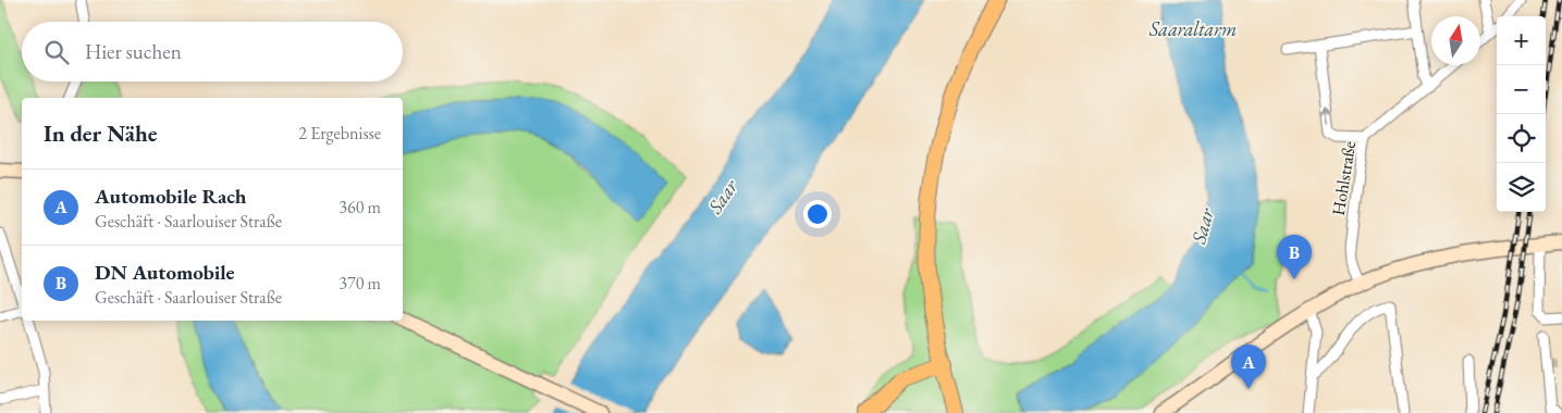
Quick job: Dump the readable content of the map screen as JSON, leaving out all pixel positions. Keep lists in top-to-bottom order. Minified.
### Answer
{"streets":{"street":["Hohlstraße"]},"water":["Saaraltarm","Saar"],"north":"top","page":{"map_buttons":["+","−"],"search":"Hier suchen","heading":["In der Nähe","2 Ergebnisse"],"list":[{"mark":"A","name":"Automobile Rach","note":"Geschäft · Saarlouiser Straße","value":"360 m"},{"mark":"B","name":"DN Automobile","note":"Geschäft · Saarlouiser Straße","value":"370 m"}],"pins":["B","A"]}}
